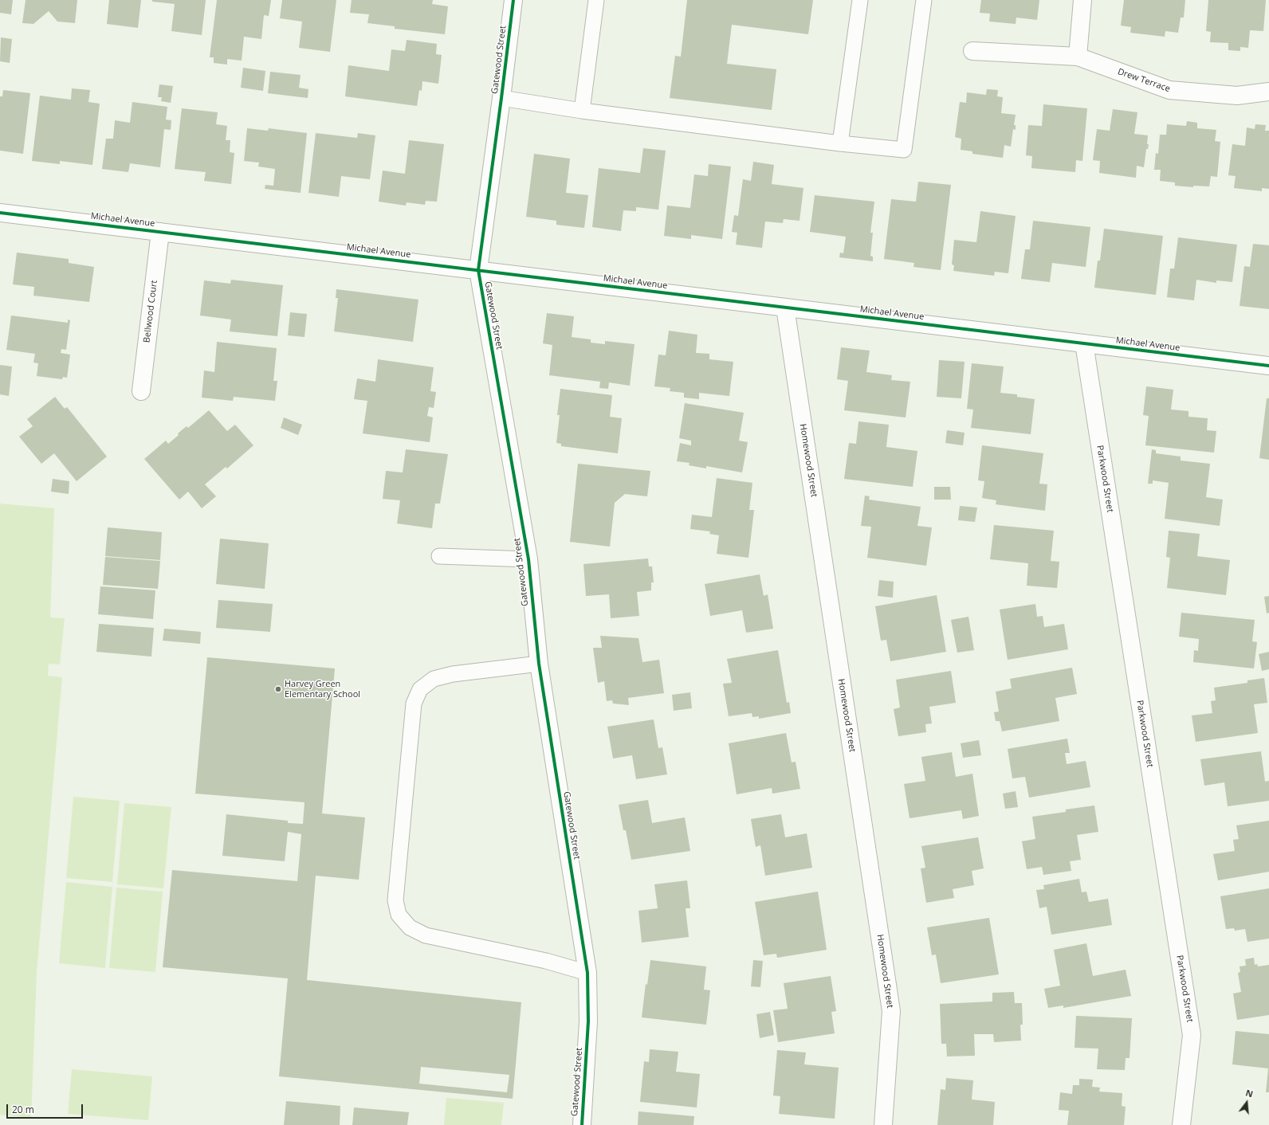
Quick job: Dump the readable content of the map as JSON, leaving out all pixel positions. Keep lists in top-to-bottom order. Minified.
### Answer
{"streets":{"street":["Gatewood Street","Drew Terrace","Michael Avenue","Bellwood Court","Homewood Street","Parkwood Street"]},"crossings":[["Gatewood Street","Michael Avenue"],["Michael Avenue","Bellwood Court"],["Michael Avenue","Homewood Street"],["Michael Avenue","Parkwood Street"]],"places":["Harvey Green Elementary School"],"scale_bar":"20 m","north":"top"}
